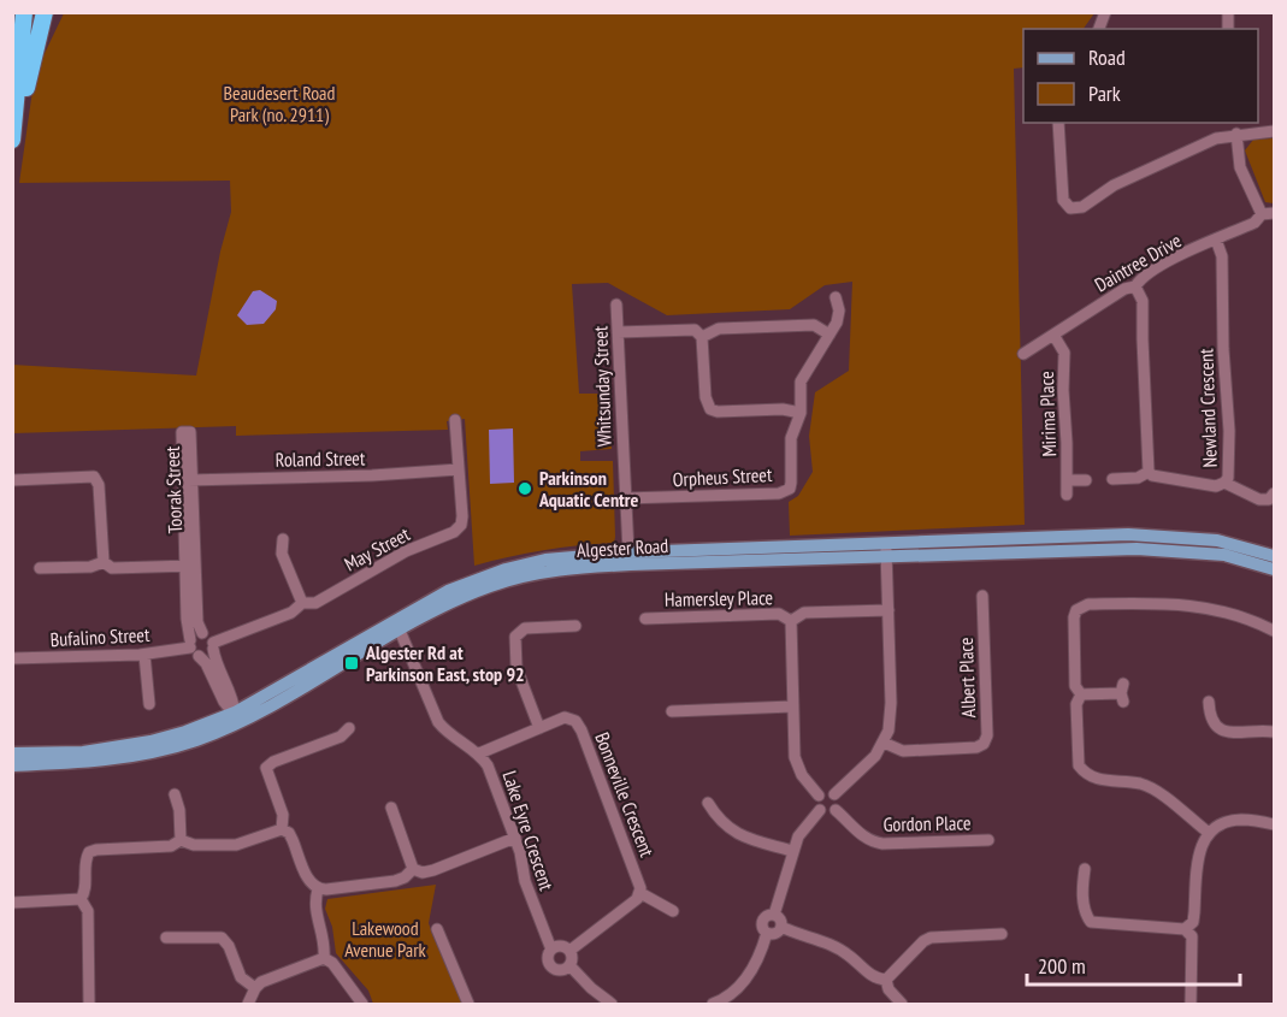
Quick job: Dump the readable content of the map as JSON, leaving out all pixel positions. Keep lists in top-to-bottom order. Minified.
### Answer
{"streets":{"main road":["Algester Road"],"street":["Daintree Drive","Whitsunday Street","Newland Crescent","Mirima Place","Roland Street","Orpheus Street","Toorak Street","May Street","Hamersley Place","Bufalino Street","Albert Place","Bonneville Crescent","Gordon Place","Lake Eyre Crescent"]},"crossings":[["Daintree Drive","Newland Crescent"],["Daintree Drive","Mirima Place"],["Whitsunday Street","Orpheus Street"],["Whitsunday Street","Algester Road"],["Roland Street","Toorak Street"],["Roland Street","May Street"],["Toorak Street","May Street"],["Toorak Street","Bufalino Street"],["Algester Road","Lake Eyre Crescent"],["May Street","Bufalino Street"],["Bonneville Crescent","Lake Eyre Crescent"]],"parks":["Beaudesert Road Park (no. 2911)","Lakewood Avenue Park"],"places":{"other":["Parkinson Aquatic Centre"],"transit":["Algester Rd at Parkinson East, stop 92"]},"legend":["Road","Park"],"scale_bar":"200 m"}
